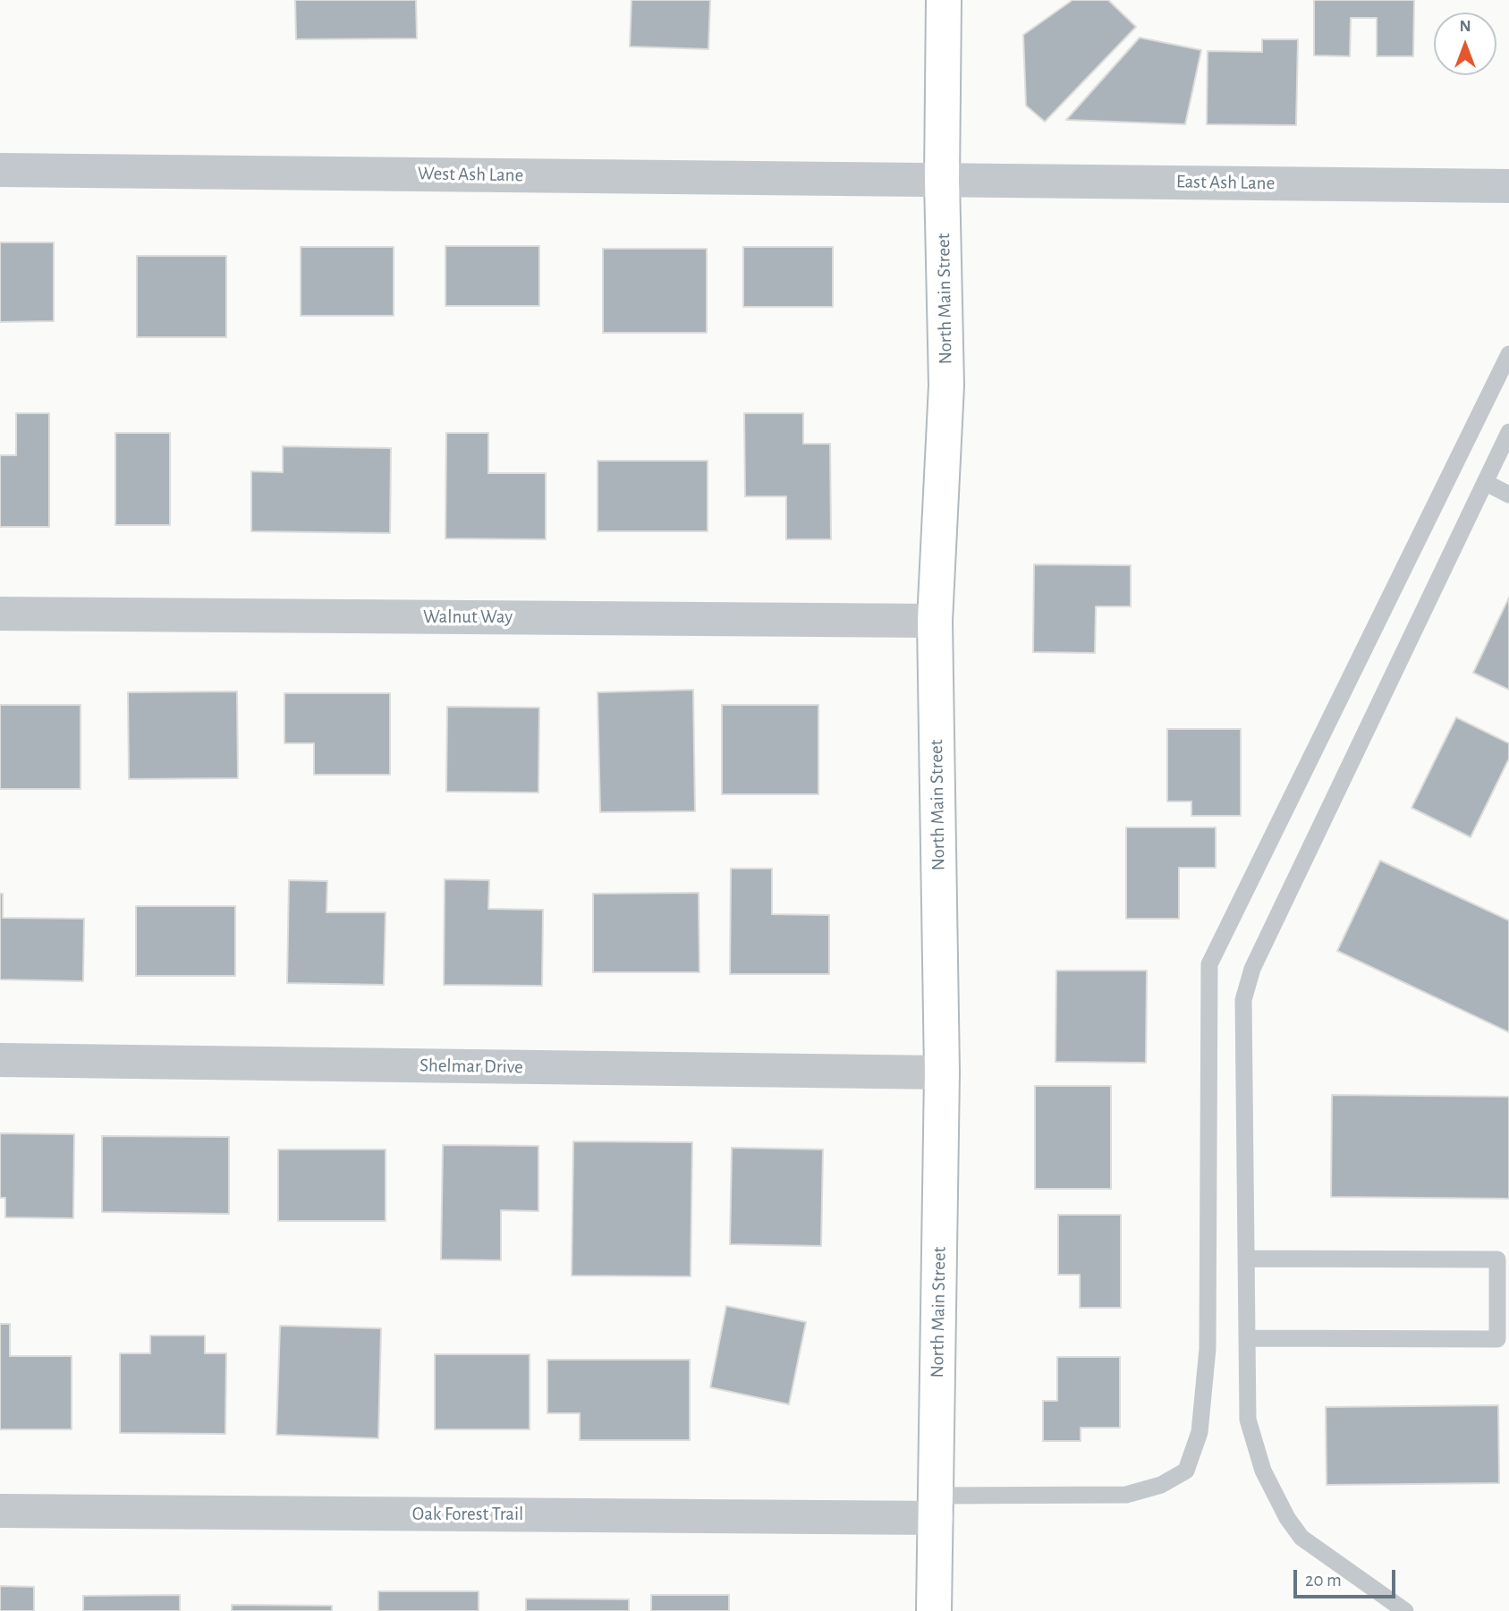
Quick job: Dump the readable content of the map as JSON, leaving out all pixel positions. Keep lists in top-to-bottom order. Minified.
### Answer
{"streets":{"main road":["North Main Street"],"street":["West Ash Lane","East Ash Lane","Walnut Way","Shelmar Drive","Oak Forest Trail"]},"crossings":[["West Ash Lane","East Ash Lane"],["West Ash Lane","North Main Street"],["East Ash Lane","North Main Street"],["North Main Street","Walnut Way"],["North Main Street","Shelmar Drive"],["North Main Street","Oak Forest Trail"]],"scale_bar":"20 m","north":"top"}
